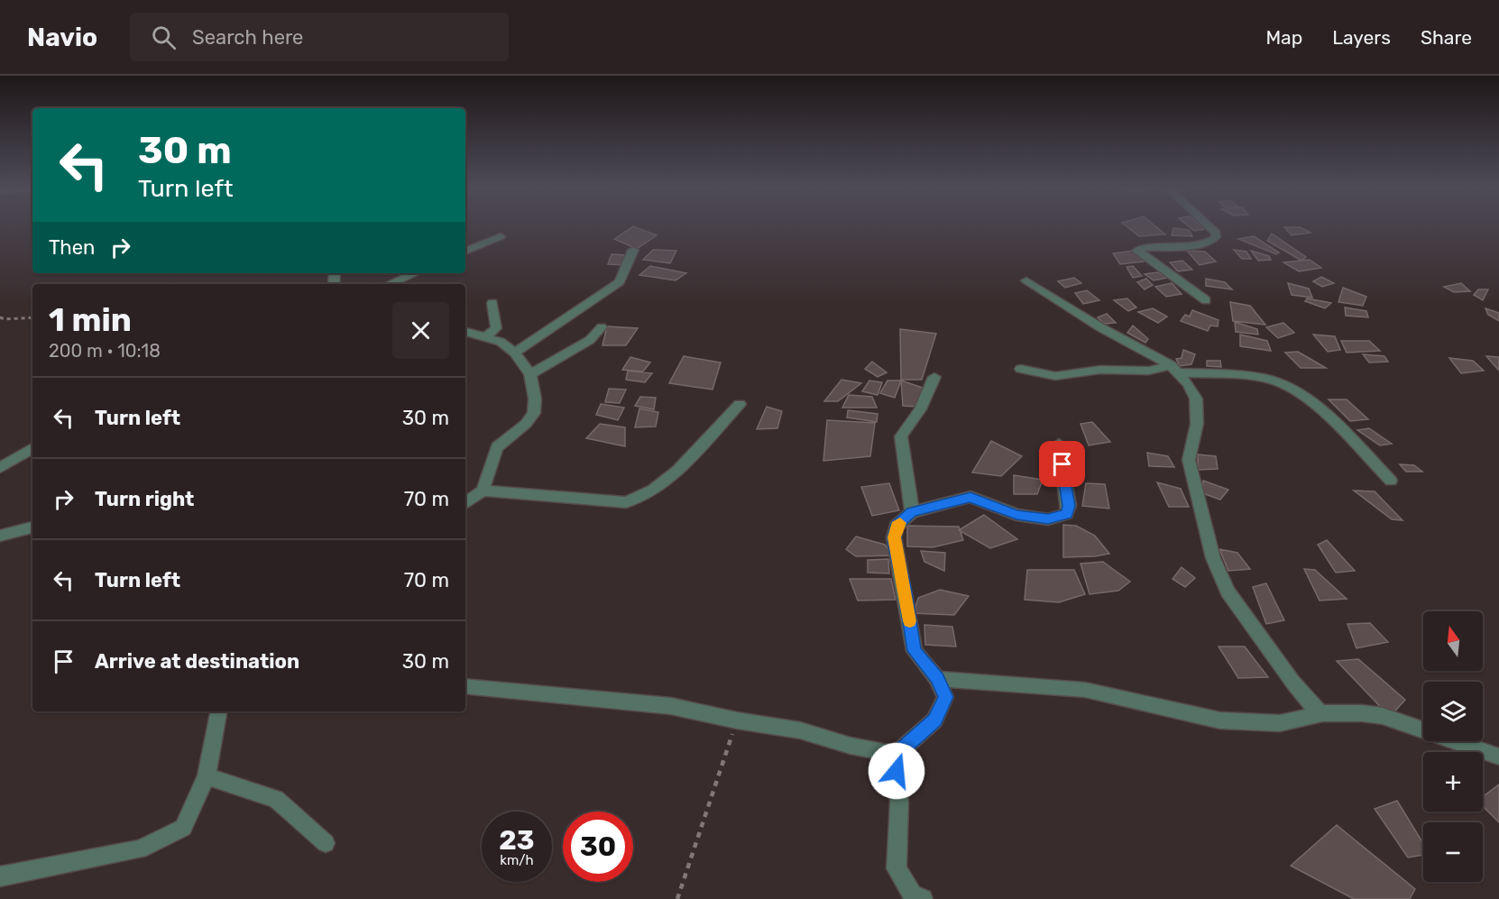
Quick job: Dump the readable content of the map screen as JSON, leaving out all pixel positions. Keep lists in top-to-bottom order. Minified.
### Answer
{"north":"top","page":{"header":"Navio","search":"Search here","nav":["Map","Layers","Share"],"turn":["30 m","Turn left"],"then":"Then","heading":["1 min","200 m · 10:18"],"list":[{"name":"Turn left","value":"30 m"},{"name":"Turn right","value":"70 m"},{"name":"Turn left","value":"70 m"},{"name":"Arrive at destination","value":"30 m"}],"map_buttons":["+","−"],"speed":"23 km/h","limit":"30"}}
